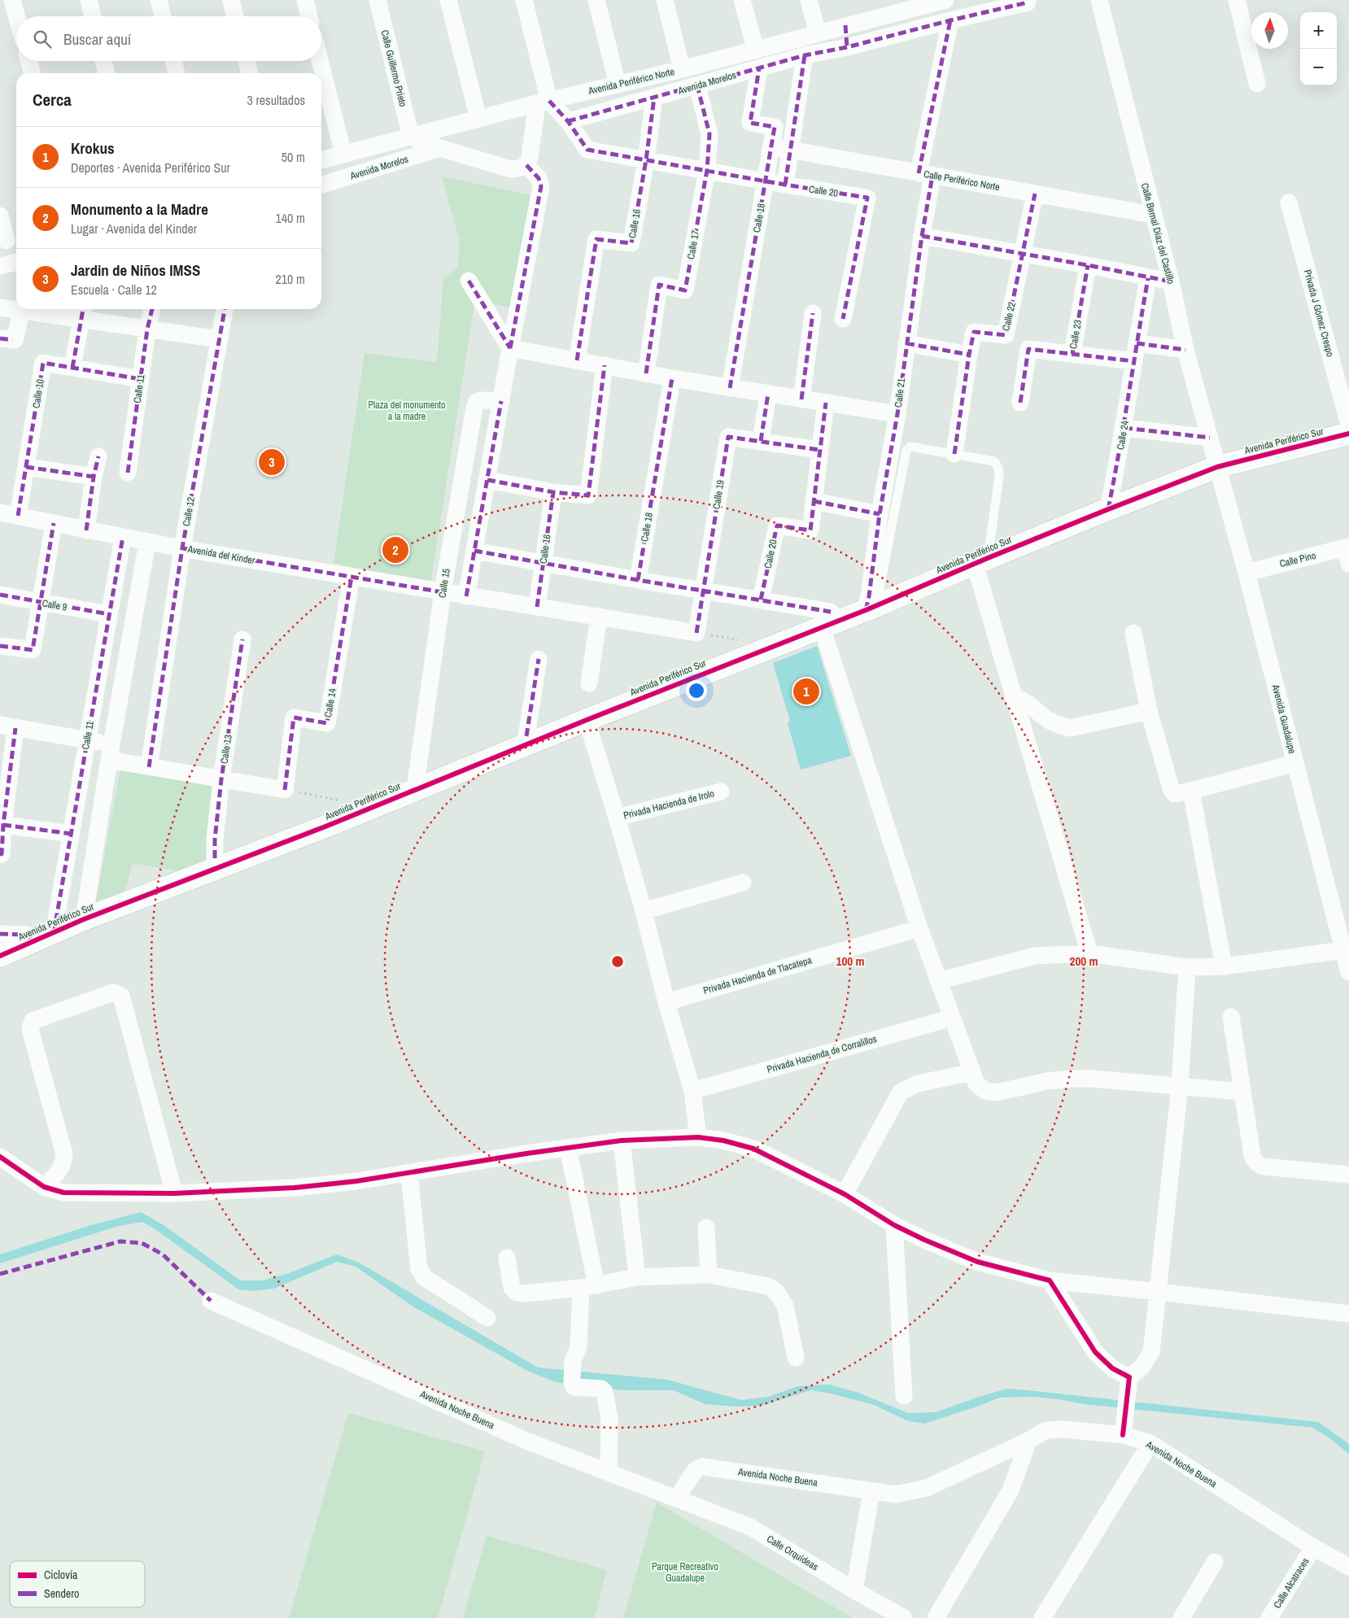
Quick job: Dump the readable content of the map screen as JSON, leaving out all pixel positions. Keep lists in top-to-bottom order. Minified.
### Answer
{"streets":{"street":["Calle Guillermo Prieto","Avenida Periférico Norte","Avenida Morelos","Calle Periférico Norte","Calle 20","Calle 18","Calle 16","Calle Bernal Díaz del Castillo","Calle 17","Privada J Gómez Crespo","Calle 22","Calle 23","Calle 11","Calle 21","Calle 10","Calle 24","Avenida Periférico Sur","Calle 19","Calle 12","Avenida del Kinder","Calle Pino","Calle 15","Calle 9","Calle 14","Avenida Guadalupe","Calle 13","Privada Hacienda de Irolo","Privada Hacienda de Tlacatepa","Privada Hacienda de Corralillos","Avenida Noche Buena","Calle Orquídeas","Calle Alcatraces"]},"crossings":[["Calle Guillermo Prieto","Avenida Periférico Norte"],["Avenida Morelos","Calle 18"],["Avenida Morelos","Calle 16"],["Avenida Morelos","Calle 17"],["Avenida Morelos","Calle 21"],["Calle Periférico Norte","Calle 18"],["Calle Periférico Norte","Calle Bernal Díaz del Castillo"],["Calle Periférico Norte","Calle 22"],["Calle Periférico Norte","Calle 21"],["Calle 16","Avenida del Kinder"],["Calle Bernal Díaz del Castillo","Avenida Periférico Sur"],["Calle Bernal Díaz del Castillo","Avenida Guadalupe"],["Calle 11","Avenida Periférico Sur"],["Calle 11","Avenida del Kinder"],["Calle 11","Calle 9"],["Calle 21","Avenida Periférico Sur"],["Calle 10","Avenida del Kinder"],["Calle 24","Avenida Periférico Sur"],["Avenida Periférico Sur","Calle 15"],["Avenida Periférico Sur","Avenida Guadalupe"],["Calle 19","Avenida del Kinder"],["Calle 12","Avenida del Kinder"],["Avenida del Kinder","Calle 15"],["Avenida del Kinder","Calle 14"],["Calle Pino","Avenida Guadalupe"],["Avenida Noche Buena","Calle Orquídeas"],["Avenida Noche Buena","Calle Alcatraces"]],"parks":["Plaza del monumento a la madre","Parque Recreativo Guadalupe"],"legend":["Ciclovía","Sendero"],"north":"top","page":{"map_buttons":["+","−"],"search":"Buscar aquí","heading":["Cerca","3 resultados"],"list":[{"mark":"1","name":"Krokus","note":"Deportes · Avenida Periférico Sur","value":"50 m"},{"mark":"2","name":"Monumento a la Madre","note":"Lugar · Avenida del Kinder","value":"140 m"},{"mark":"3","name":"Jardin de Niños IMSS","note":"Escuela · Calle 12","value":"210 m"}],"pins":["3","2","1"]},"rings":["100 m","200 m"]}
